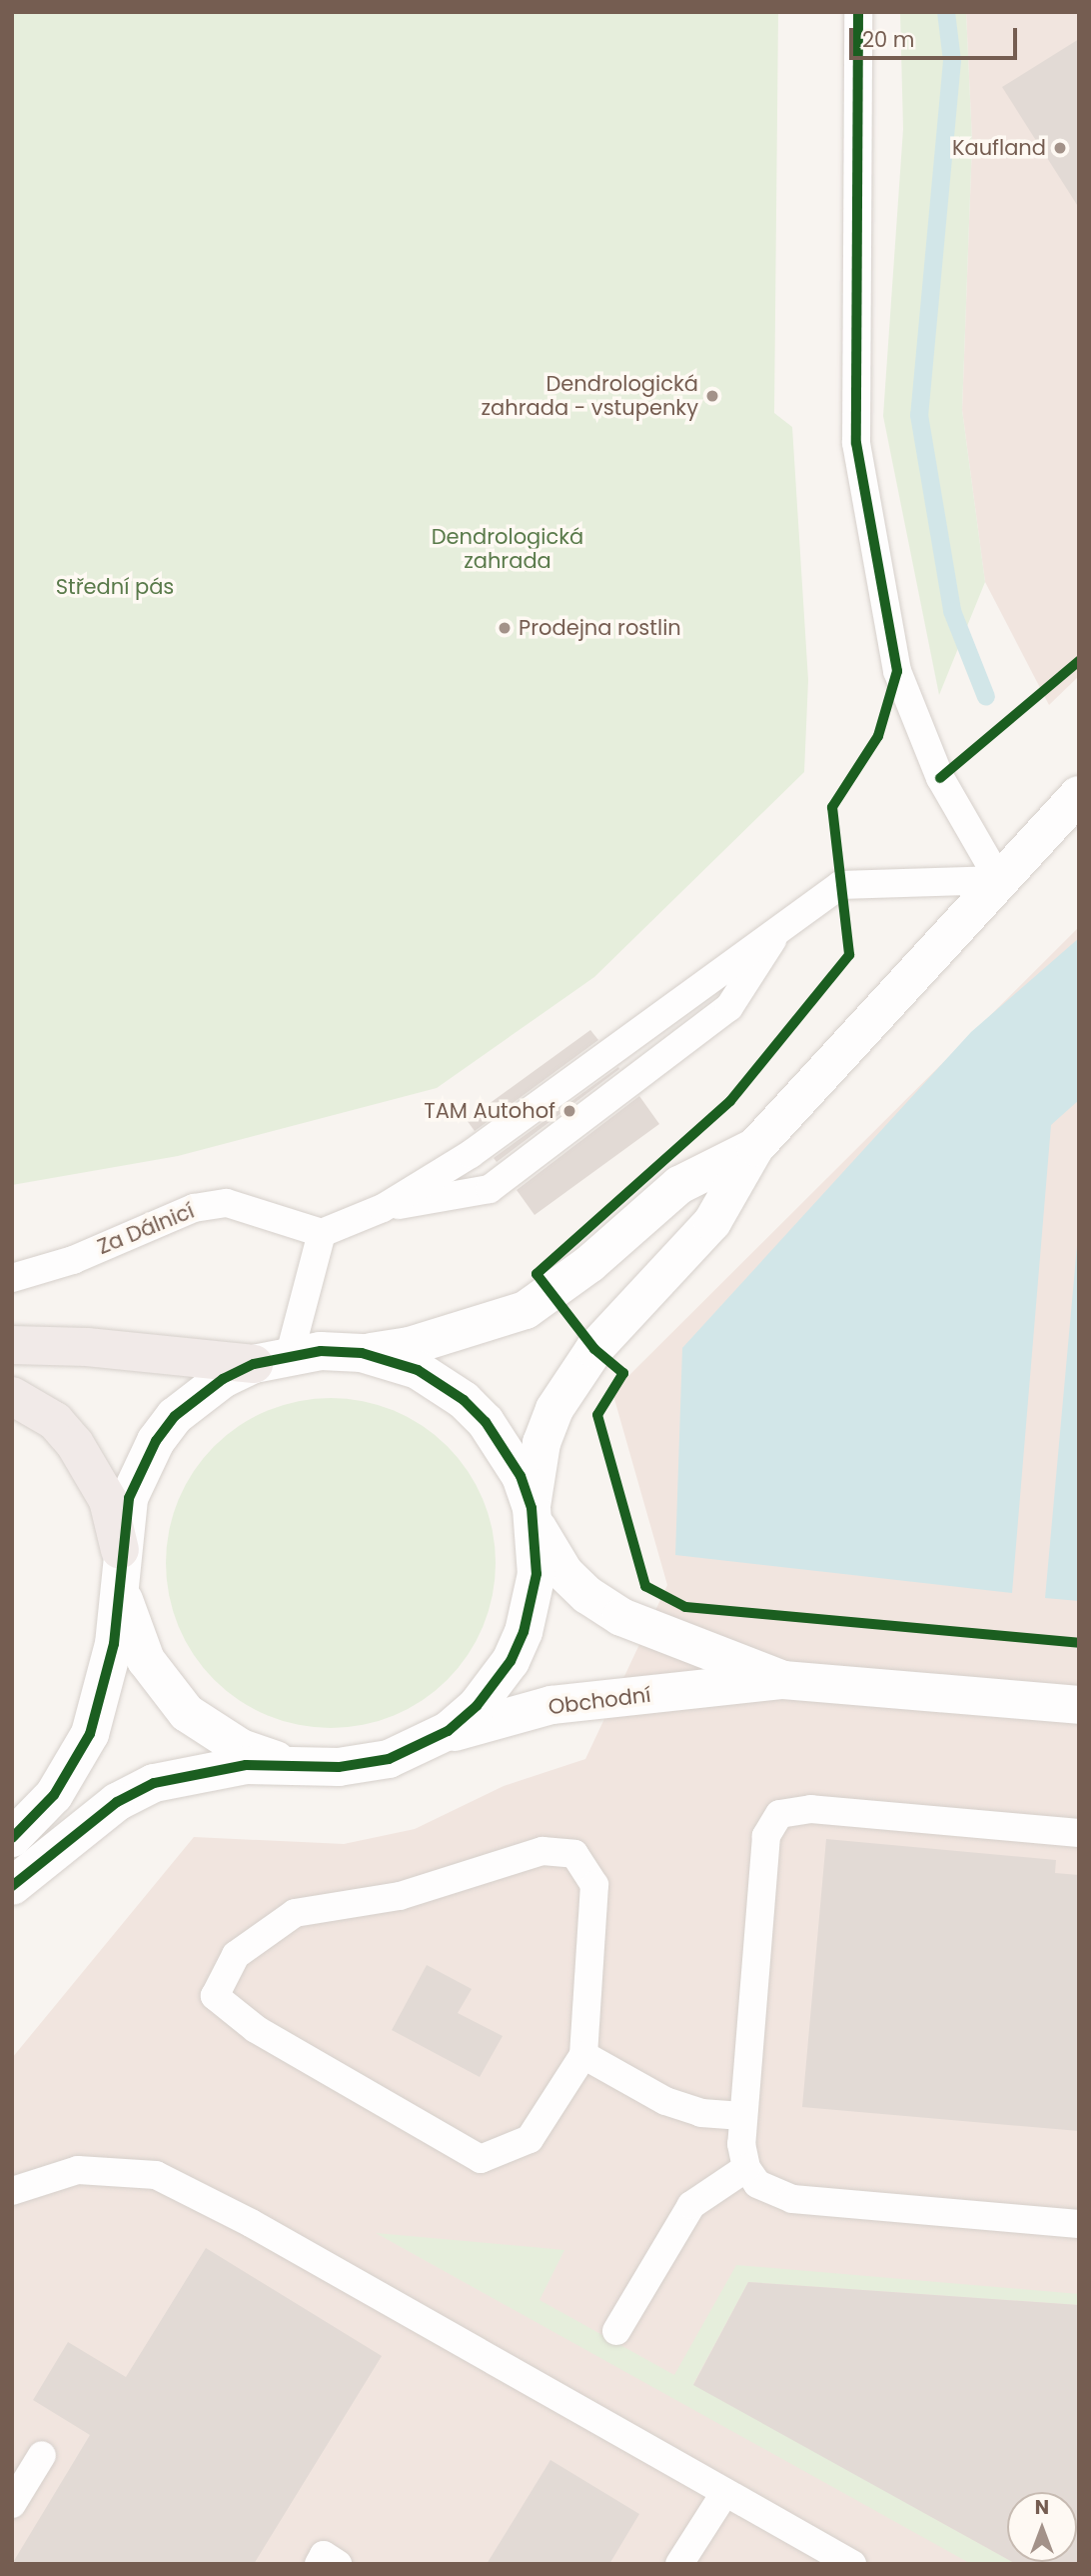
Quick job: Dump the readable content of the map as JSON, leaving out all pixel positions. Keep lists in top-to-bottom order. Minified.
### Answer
{"streets":{"street":["Obchodní"],"lane":["Za Dálnicí"]},"parks":["Dendrologická zahrada","Střední pás"],"places":["Kaufland","Dendrologická zahrada - vstupenky","Prodejna rostlin","TAM Autohof"],"scale_bar":"20 m","north":"top"}
